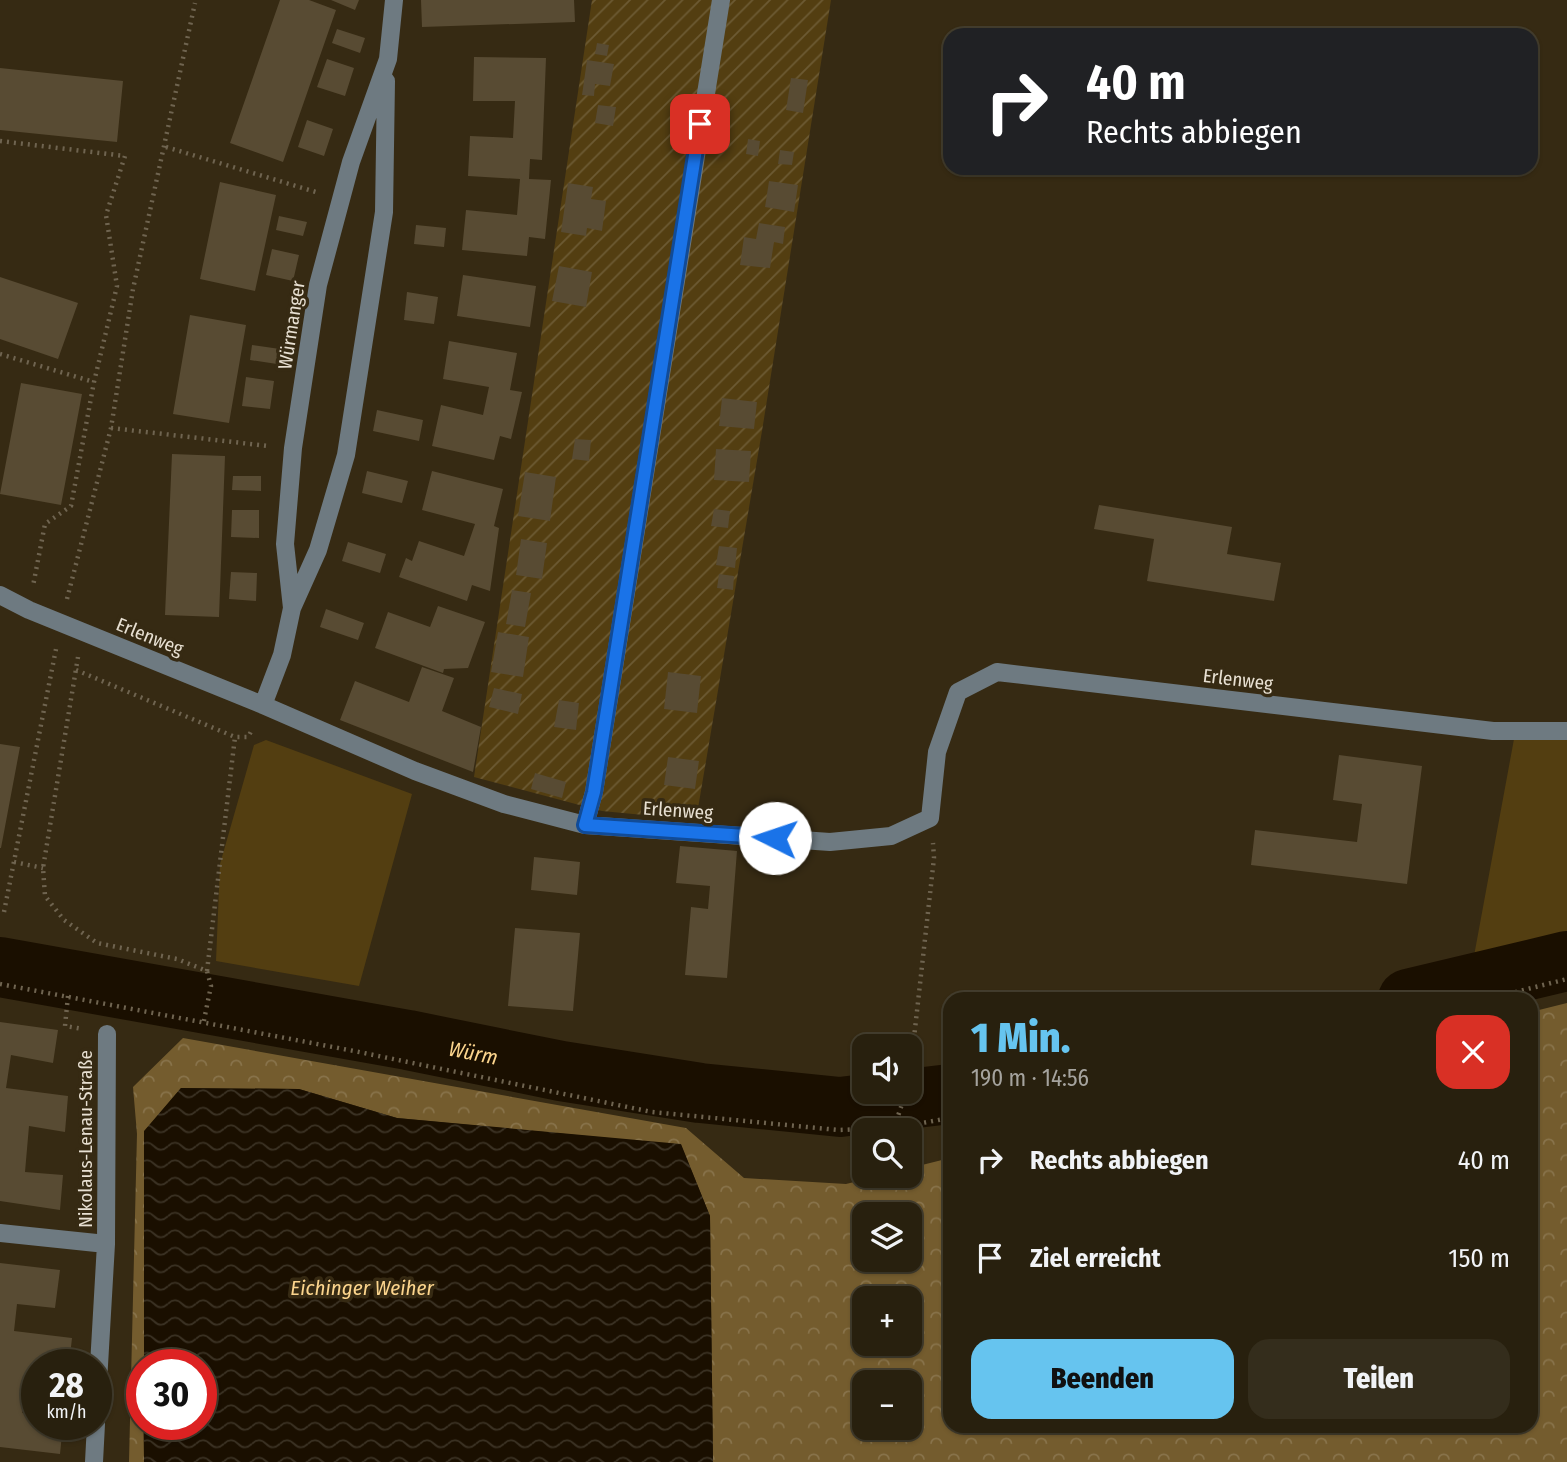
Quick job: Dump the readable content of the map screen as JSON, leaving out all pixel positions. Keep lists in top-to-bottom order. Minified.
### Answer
{"streets":{"street":["Würmanger","Erlenweg","Nikolaus-Lenau-Straße"]},"crossings":[["Würmanger","Erlenweg"]],"water":["Würm","Eichinger Weiher"],"page":{"turn":["40 m","Rechts abbiegen"],"heading":["1 Min.","190 m · 14:56"],"map_buttons":["+","−"],"list":[{"name":"Rechts abbiegen","value":"40 m"},{"name":"Ziel erreicht","value":"150 m"}],"buttons":["Beenden","Teilen"],"speed":"28 km/h","limit":"30"}}
